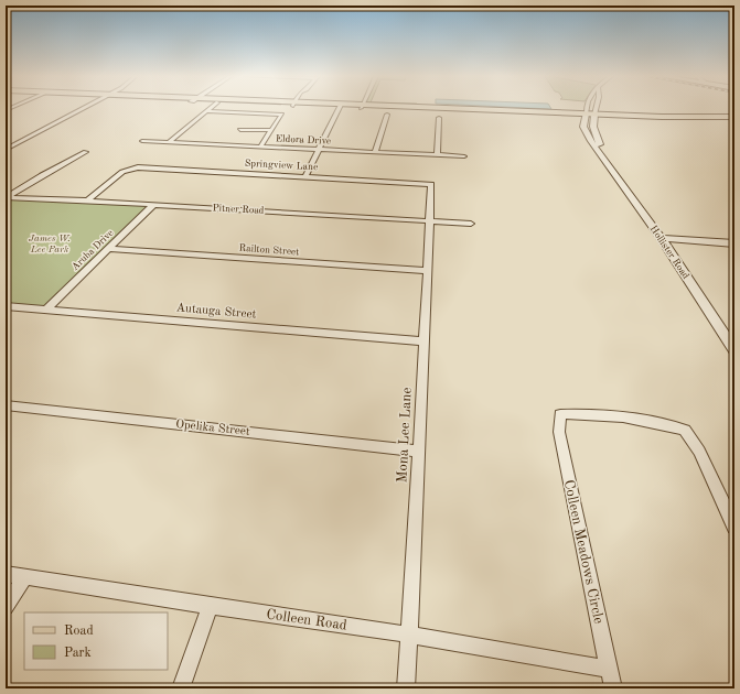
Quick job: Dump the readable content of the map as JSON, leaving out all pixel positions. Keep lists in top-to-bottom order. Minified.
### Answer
{"streets":{"street":["Eldora Drive","Springview Lane","Pitner Road","Aruba Drive","Railton Street","Hollister Road","Autauga Street","Opelika Street","Mona Lee Lane","Colleen Meadows Circle","Colleen Road"]},"crossings":[["Springview Lane","Pitner Road"],["Springview Lane","Mona Lee Lane"],["Pitner Road","Aruba Drive"],["Pitner Road","Mona Lee Lane"],["Aruba Drive","Railton Street"],["Aruba Drive","Autauga Street"],["Railton Street","Mona Lee Lane"],["Autauga Street","Mona Lee Lane"],["Opelika Street","Mona Lee Lane"],["Mona Lee Lane","Colleen Road"],["Colleen Meadows Circle","Colleen Road"]],"parks":["James W. Lee Park"],"legend":["Road","Park"]}
